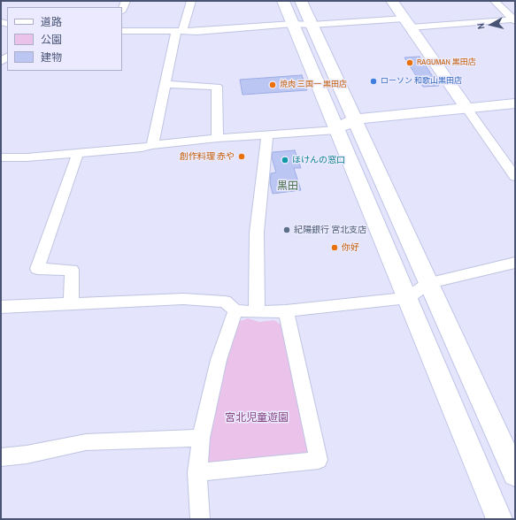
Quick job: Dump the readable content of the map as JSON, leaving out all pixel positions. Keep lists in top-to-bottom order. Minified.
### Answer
{"districts":["黒田"],"parks":["宮北児童遊園"],"places":["RAGUMAN 黒田店","ローソン 和歌山黒田店","焼肉 三国一 黒田店","創作料理 赤や","ほけんの窓口","紀陽銀行 宮北支店","你好"],"legend":["道路","公園","建物"],"north":"left"}
